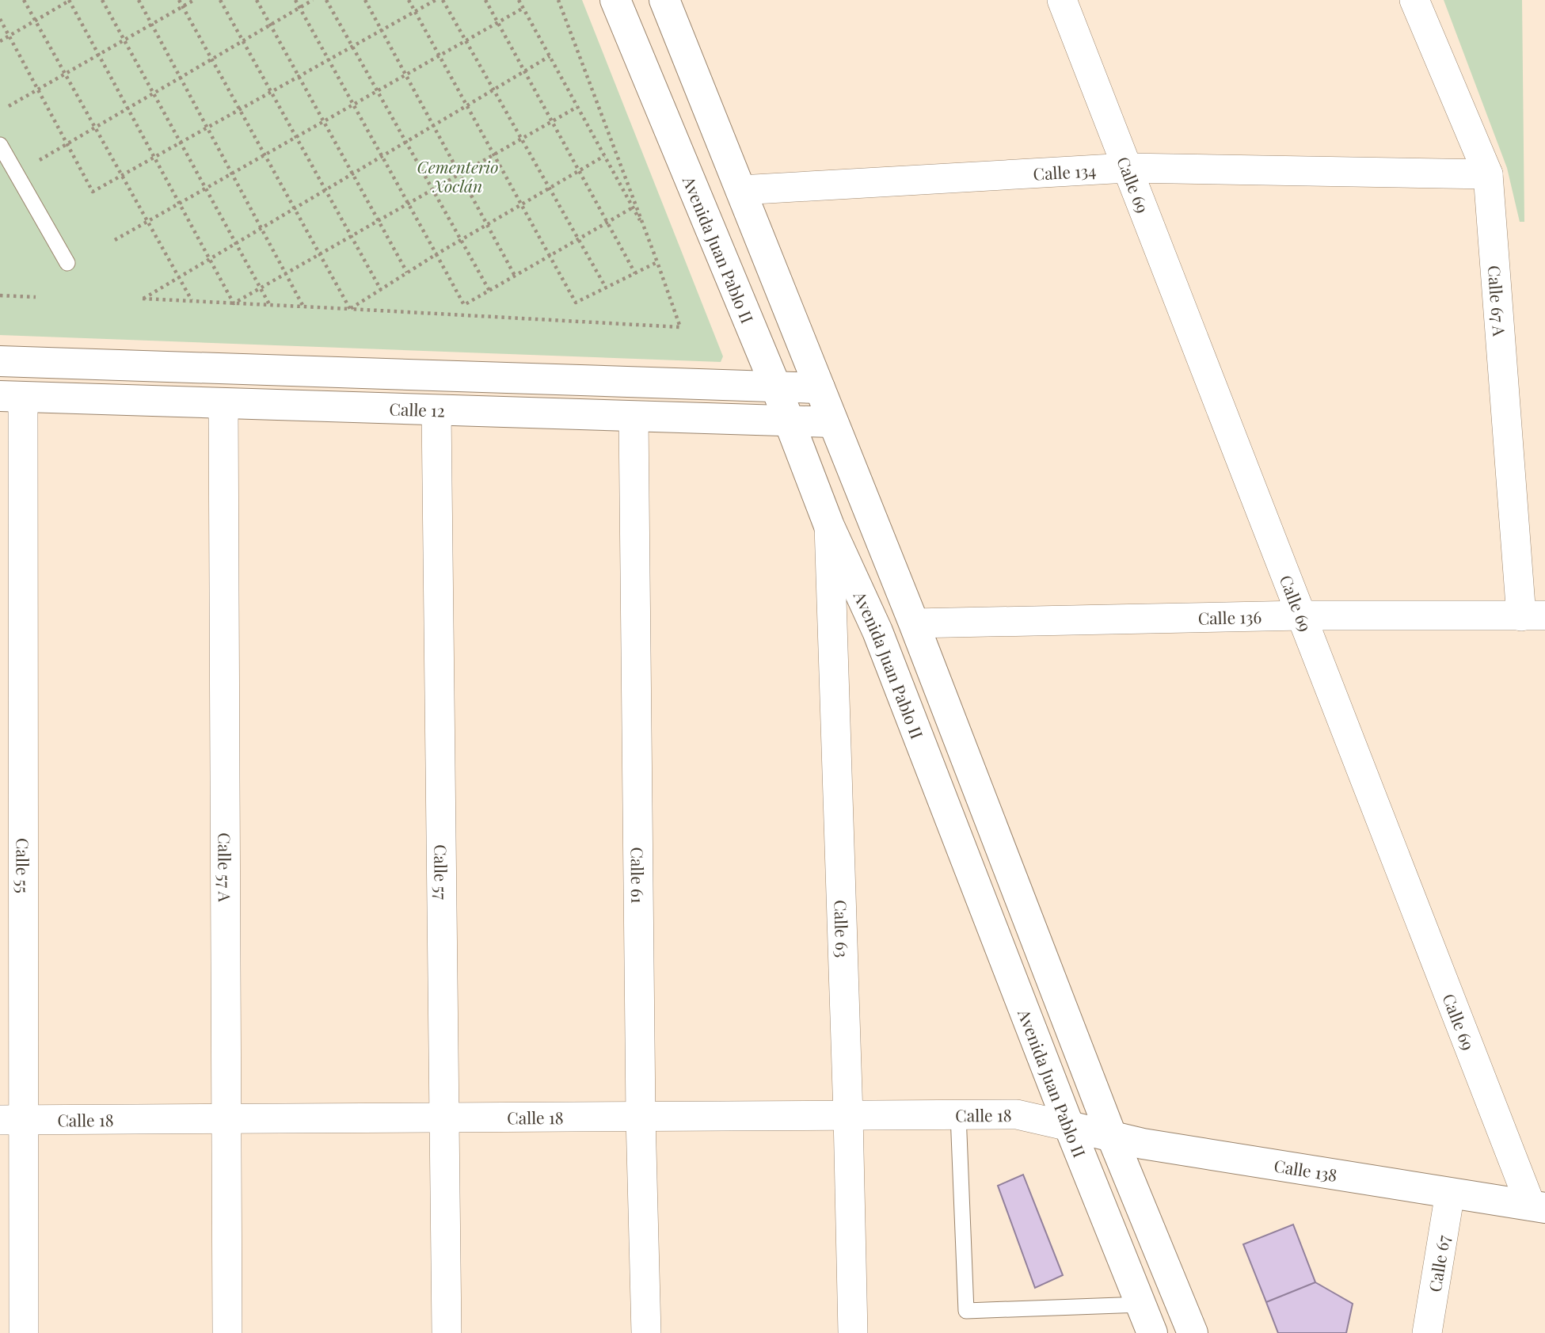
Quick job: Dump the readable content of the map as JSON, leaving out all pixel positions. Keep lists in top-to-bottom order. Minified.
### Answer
{"streets":{"main road":["Avenida Juan Pablo II","Calle 12","Calle 138"],"street":["Calle 134","Calle 69","Calle 67 A","Calle 136","Calle 55","Calle 57 A","Calle 57","Calle 61","Calle 63","Calle 18","Calle 67"]},"crossings":[["Calle 134","Calle 69"],["Calle 134","Calle 67 A"],["Calle 69","Calle 136"],["Calle 69","Calle 138"],["Avenida Juan Pablo II","Calle 12"],["Avenida Juan Pablo II","Calle 63"],["Avenida Juan Pablo II","Calle 18"],["Avenida Juan Pablo II","Calle 138"],["Calle 67 A","Calle 136"],["Calle 12","Calle 55"],["Calle 12","Calle 57 A"],["Calle 12","Calle 57"],["Calle 12","Calle 61"],["Calle 55","Calle 18"],["Calle 57 A","Calle 18"],["Calle 57","Calle 18"],["Calle 61","Calle 18"],["Calle 63","Calle 18"],["Calle 18","Calle 138"],["Calle 138","Calle 67"]],"parks":["Cementerio Xoclán"]}
